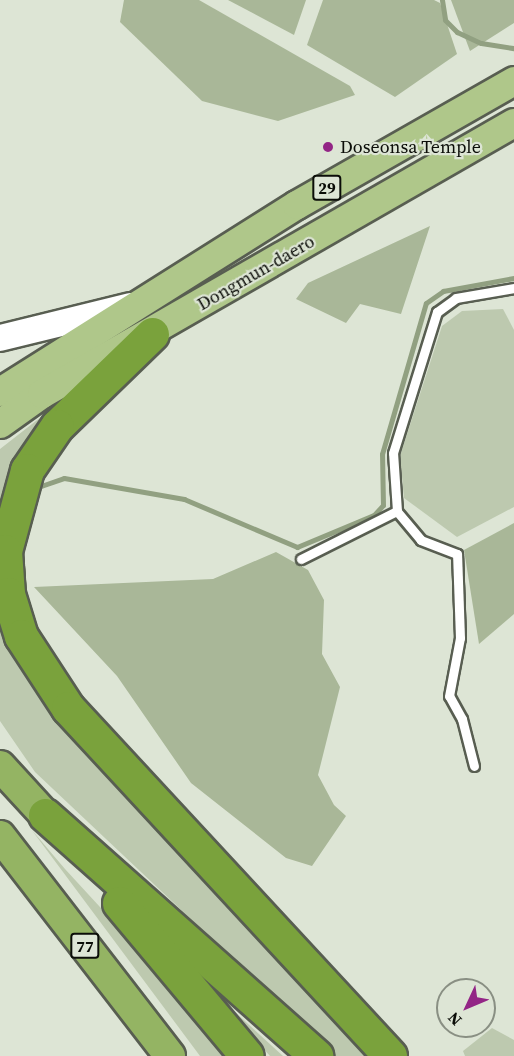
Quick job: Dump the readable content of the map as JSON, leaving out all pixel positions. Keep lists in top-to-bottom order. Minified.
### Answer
{"streets":{"highway":["77"],"main road":["29","Dongmun-daero"]},"places":["Doseonsa Temple"],"north":"bottom left"}
